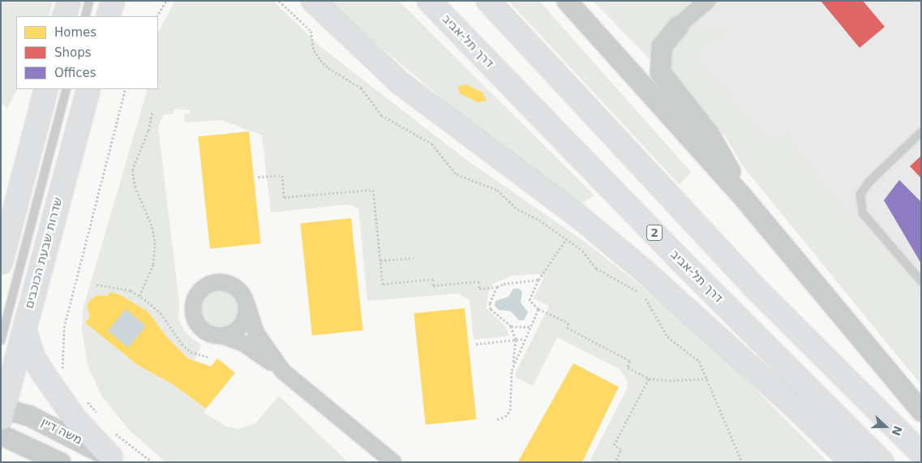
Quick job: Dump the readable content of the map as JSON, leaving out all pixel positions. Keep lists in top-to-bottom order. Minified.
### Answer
{"streets":{"main road":["דרך תל-אביב","2","שדרות שבעת הכוכבים"],"street":["משה דיין"]},"crossings":[["שדרות שבעת הכוכבים","משה דיין"]],"legend":["Homes","Shops","Offices"],"north":"right"}
